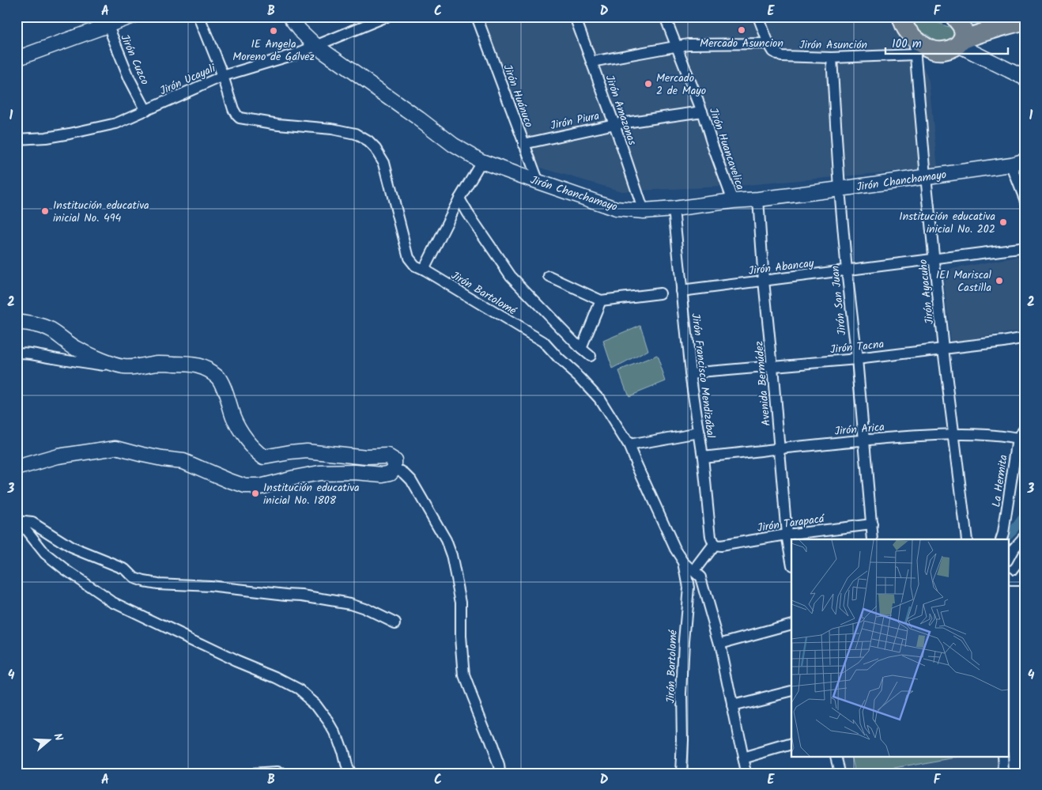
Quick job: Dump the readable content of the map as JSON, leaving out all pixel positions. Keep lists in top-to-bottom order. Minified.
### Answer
{"streets":{"street":["Jirón Asunción","Jirón Cuzco","Jirón Ucayali","Jirón Huánuco","Jirón Amazonas","Jirón Piura","Jirón Huancavelica","Jirón Chanchamayo","Jirón Abancay","Jirón Ayacuho","Jirón Bartolomé","Jirón San Juan","Jirón Tacna","Jirón Francisco Mendizábal","Avenida Bermúdez","Jirón Arica","La Hermita","Jirón Tarapacá"]},"crossings":[["Jirón Asunción","Jirón Ayacuho"],["Jirón Asunción","Jirón San Juan"],["Jirón Cuzco","Jirón Ucayali"],["Jirón Ucayali","Jirón Chanchamayo"],["Jirón Ucayali","Jirón Bartolomé"],["Jirón Huánuco","Jirón Piura"],["Jirón Huánuco","Jirón Chanchamayo"],["Jirón Amazonas","Jirón Piura"],["Jirón Amazonas","Jirón Chanchamayo"],["Jirón Piura","Jirón Huancavelica"],["Jirón Huancavelica","Jirón Chanchamayo"],["Jirón Chanchamayo","Jirón Ayacuho"],["Jirón Chanchamayo","Jirón San Juan"],["Jirón Chanchamayo","Jirón Francisco Mendizábal"],["Jirón Chanchamayo","Avenida Bermúdez"],["Jirón Abancay","Jirón Ayacuho"],["Jirón Abancay","Jirón San Juan"],["Jirón Abancay","Jirón Francisco Mendizábal"],["Jirón Abancay","Avenida Bermúdez"],["Jirón Ayacuho","Jirón Tacna"],["Jirón Ayacuho","Jirón Arica"],["Jirón San Juan","Jirón Tacna"],["Jirón San Juan","Jirón Arica"],["Jirón San Juan","Jirón Tarapacá"],["Jirón Tacna","Jirón Francisco Mendizábal"],["Jirón Tacna","Avenida Bermúdez"],["Jirón Francisco Mendizábal","Jirón Arica"],["Jirón Francisco Mendizábal","Jirón Tarapacá"],["Avenida Bermúdez","Jirón Arica"],["Avenida Bermúdez","Jirón Tarapacá"],["Jirón Arica","La Hermita"]],"places":["Mercado Asuncion","IE Angela Moreno de Gálvez","Mercado 2 de Mayo","Institución educativa inicial No. 494","Institución educativa inicial No. 202","IEI Mariscal Castilla","Institución educativa inicial No. 1808"],"scale_bar":"100 m","north":"right","grid":{"columns":["A","B","C","D","E","F"],"rows":["1","2","3","4"]}}
